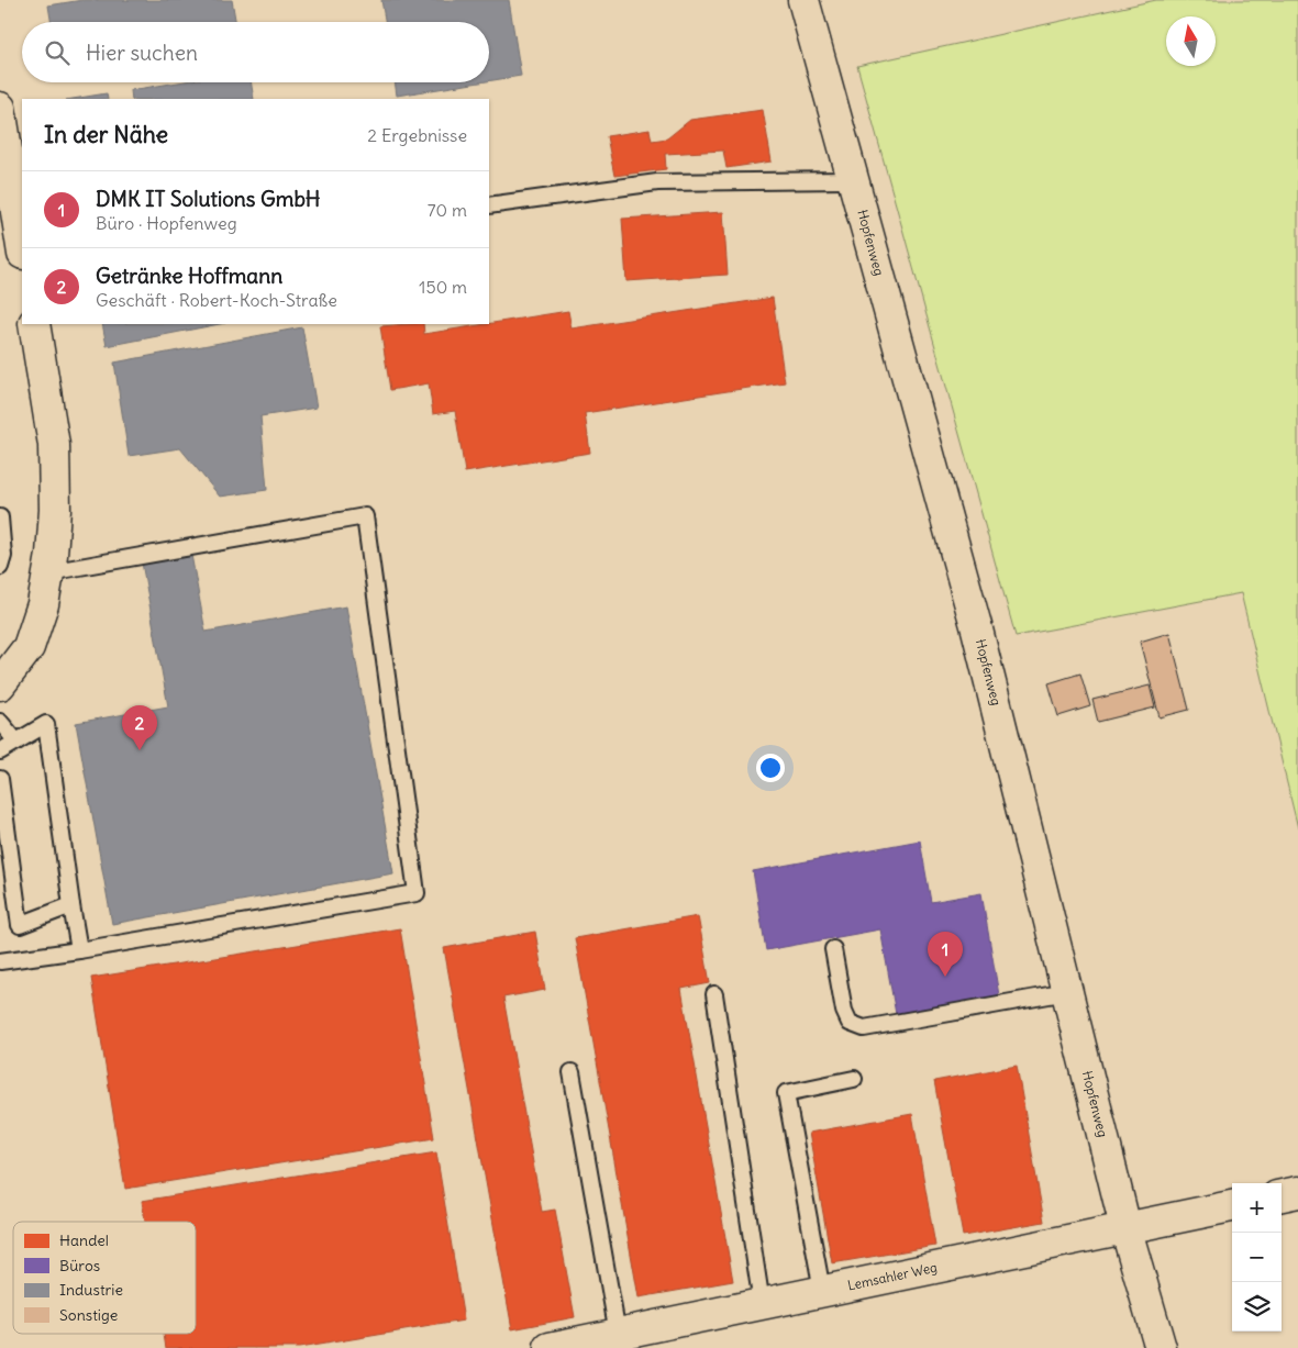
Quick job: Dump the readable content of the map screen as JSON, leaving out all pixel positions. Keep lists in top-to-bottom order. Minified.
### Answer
{"streets":{"street":["Hopfenweg","Lemsahler Weg"]},"crossings":[["Hopfenweg","Lemsahler Weg"]],"legend":["Handel","Büros","Industrie","Sonstige"],"north":"top","page":{"search":"Hier suchen","heading":["In der Nähe","2 Ergebnisse"],"list":[{"mark":"1","name":"DMK IT Solutions GmbH","note":"Büro · Hopfenweg","value":"70 m"},{"mark":"2","name":"Getränke Hoffmann","note":"Geschäft · Robert-Koch-Straße","value":"150 m"}],"pins":["2","1"],"map_buttons":["+","−"]}}
